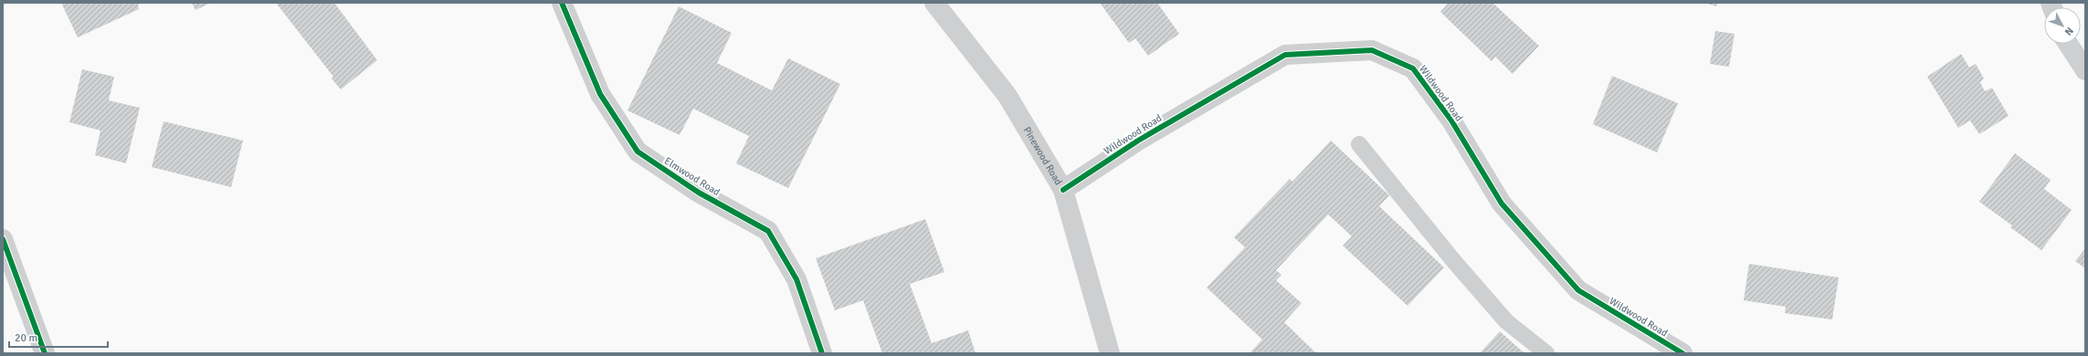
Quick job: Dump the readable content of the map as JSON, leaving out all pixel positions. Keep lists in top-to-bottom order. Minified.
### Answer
{"streets":{"street":["Wildwood Road","Pinewood Road","Elmwood Road"]},"crossings":[["Wildwood Road","Pinewood Road"]],"scale_bar":"20 m","north":"bottom right"}
